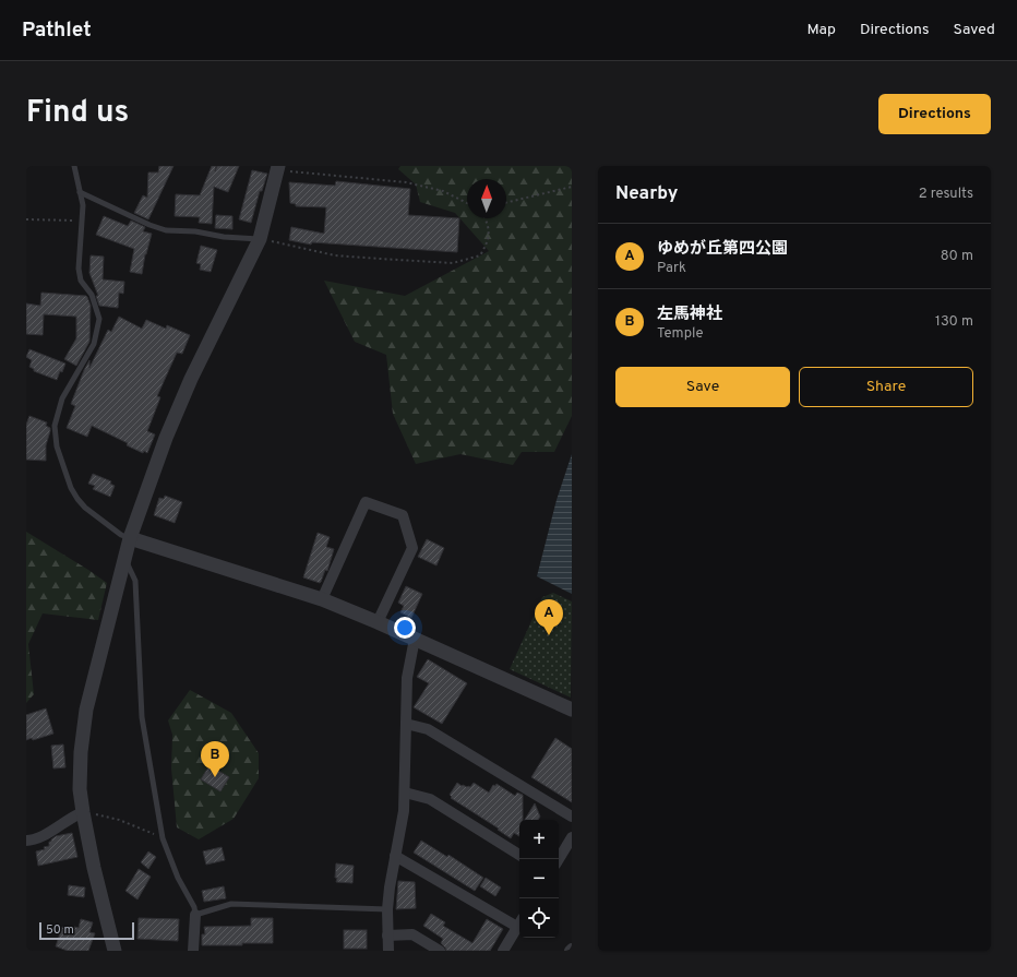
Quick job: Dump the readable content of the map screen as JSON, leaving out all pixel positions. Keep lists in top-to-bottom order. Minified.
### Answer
{"scale_bar":"50 m","north":"top","page":{"header":"Pathlet","nav":["Map","Directions","Saved"],"title":"Find us","buttons":["Directions",["Save","Share"]],"heading":["Nearby","2 results"],"list":[{"mark":"A","name":"ゆめが丘第四公園","note":"Park","value":"80 m"},{"mark":"B","name":"左馬神社","note":"Temple","value":"130 m"}],"pins":["A","B"],"map_buttons":["+","−"],"scale":"50 m"}}
